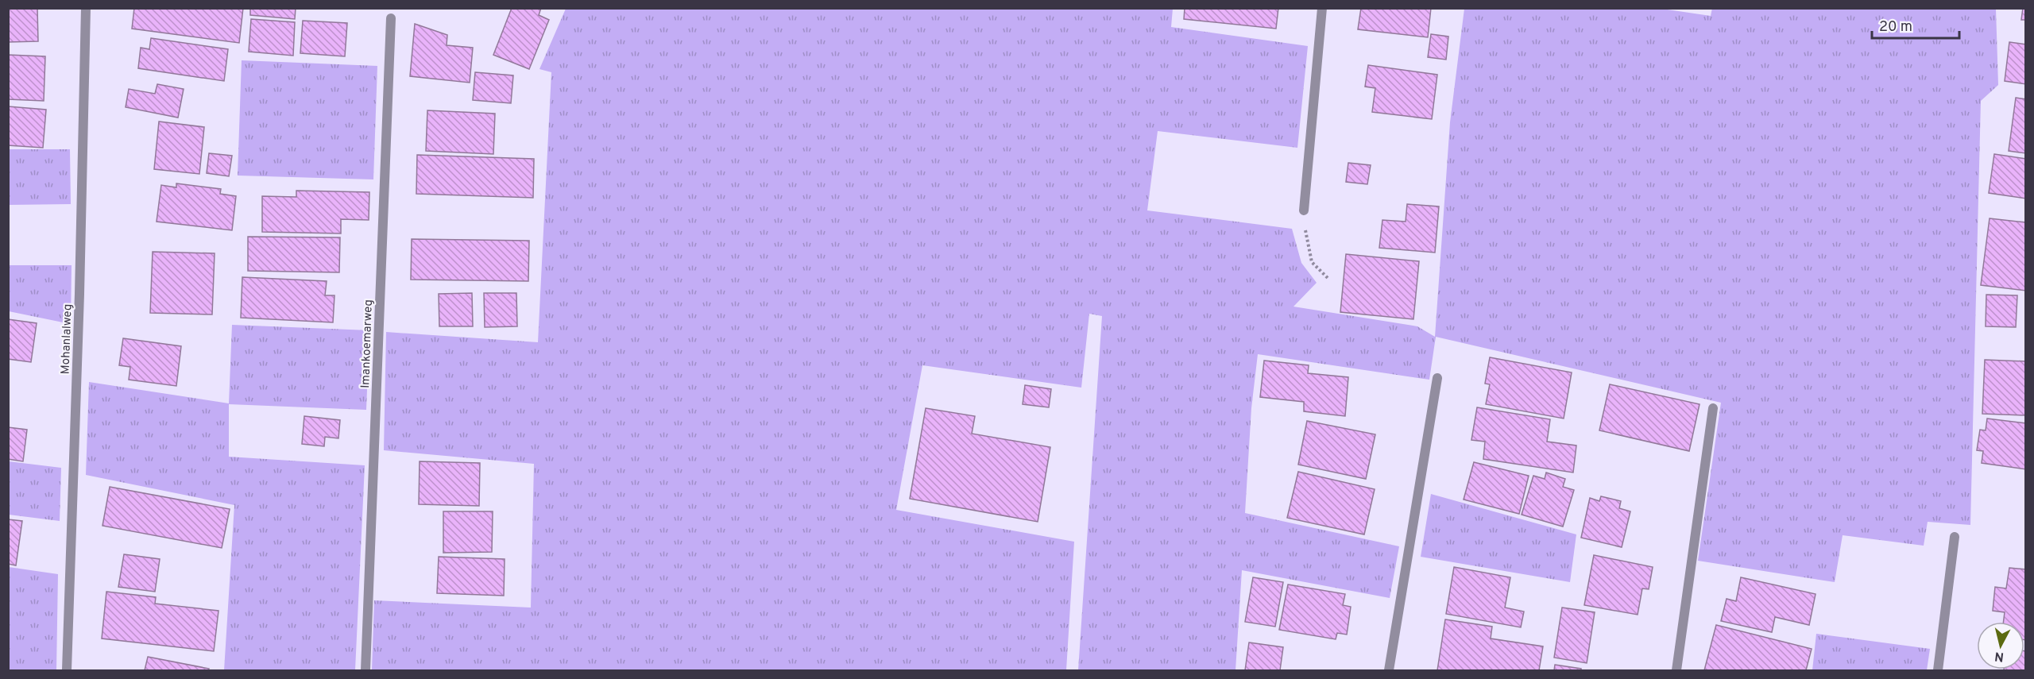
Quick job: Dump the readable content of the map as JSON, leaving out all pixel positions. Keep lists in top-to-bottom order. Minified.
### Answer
{"streets":{"street":["Mohanlalweg","Imankoemarweg"]},"scale_bar":"20 m","north":"bottom"}
